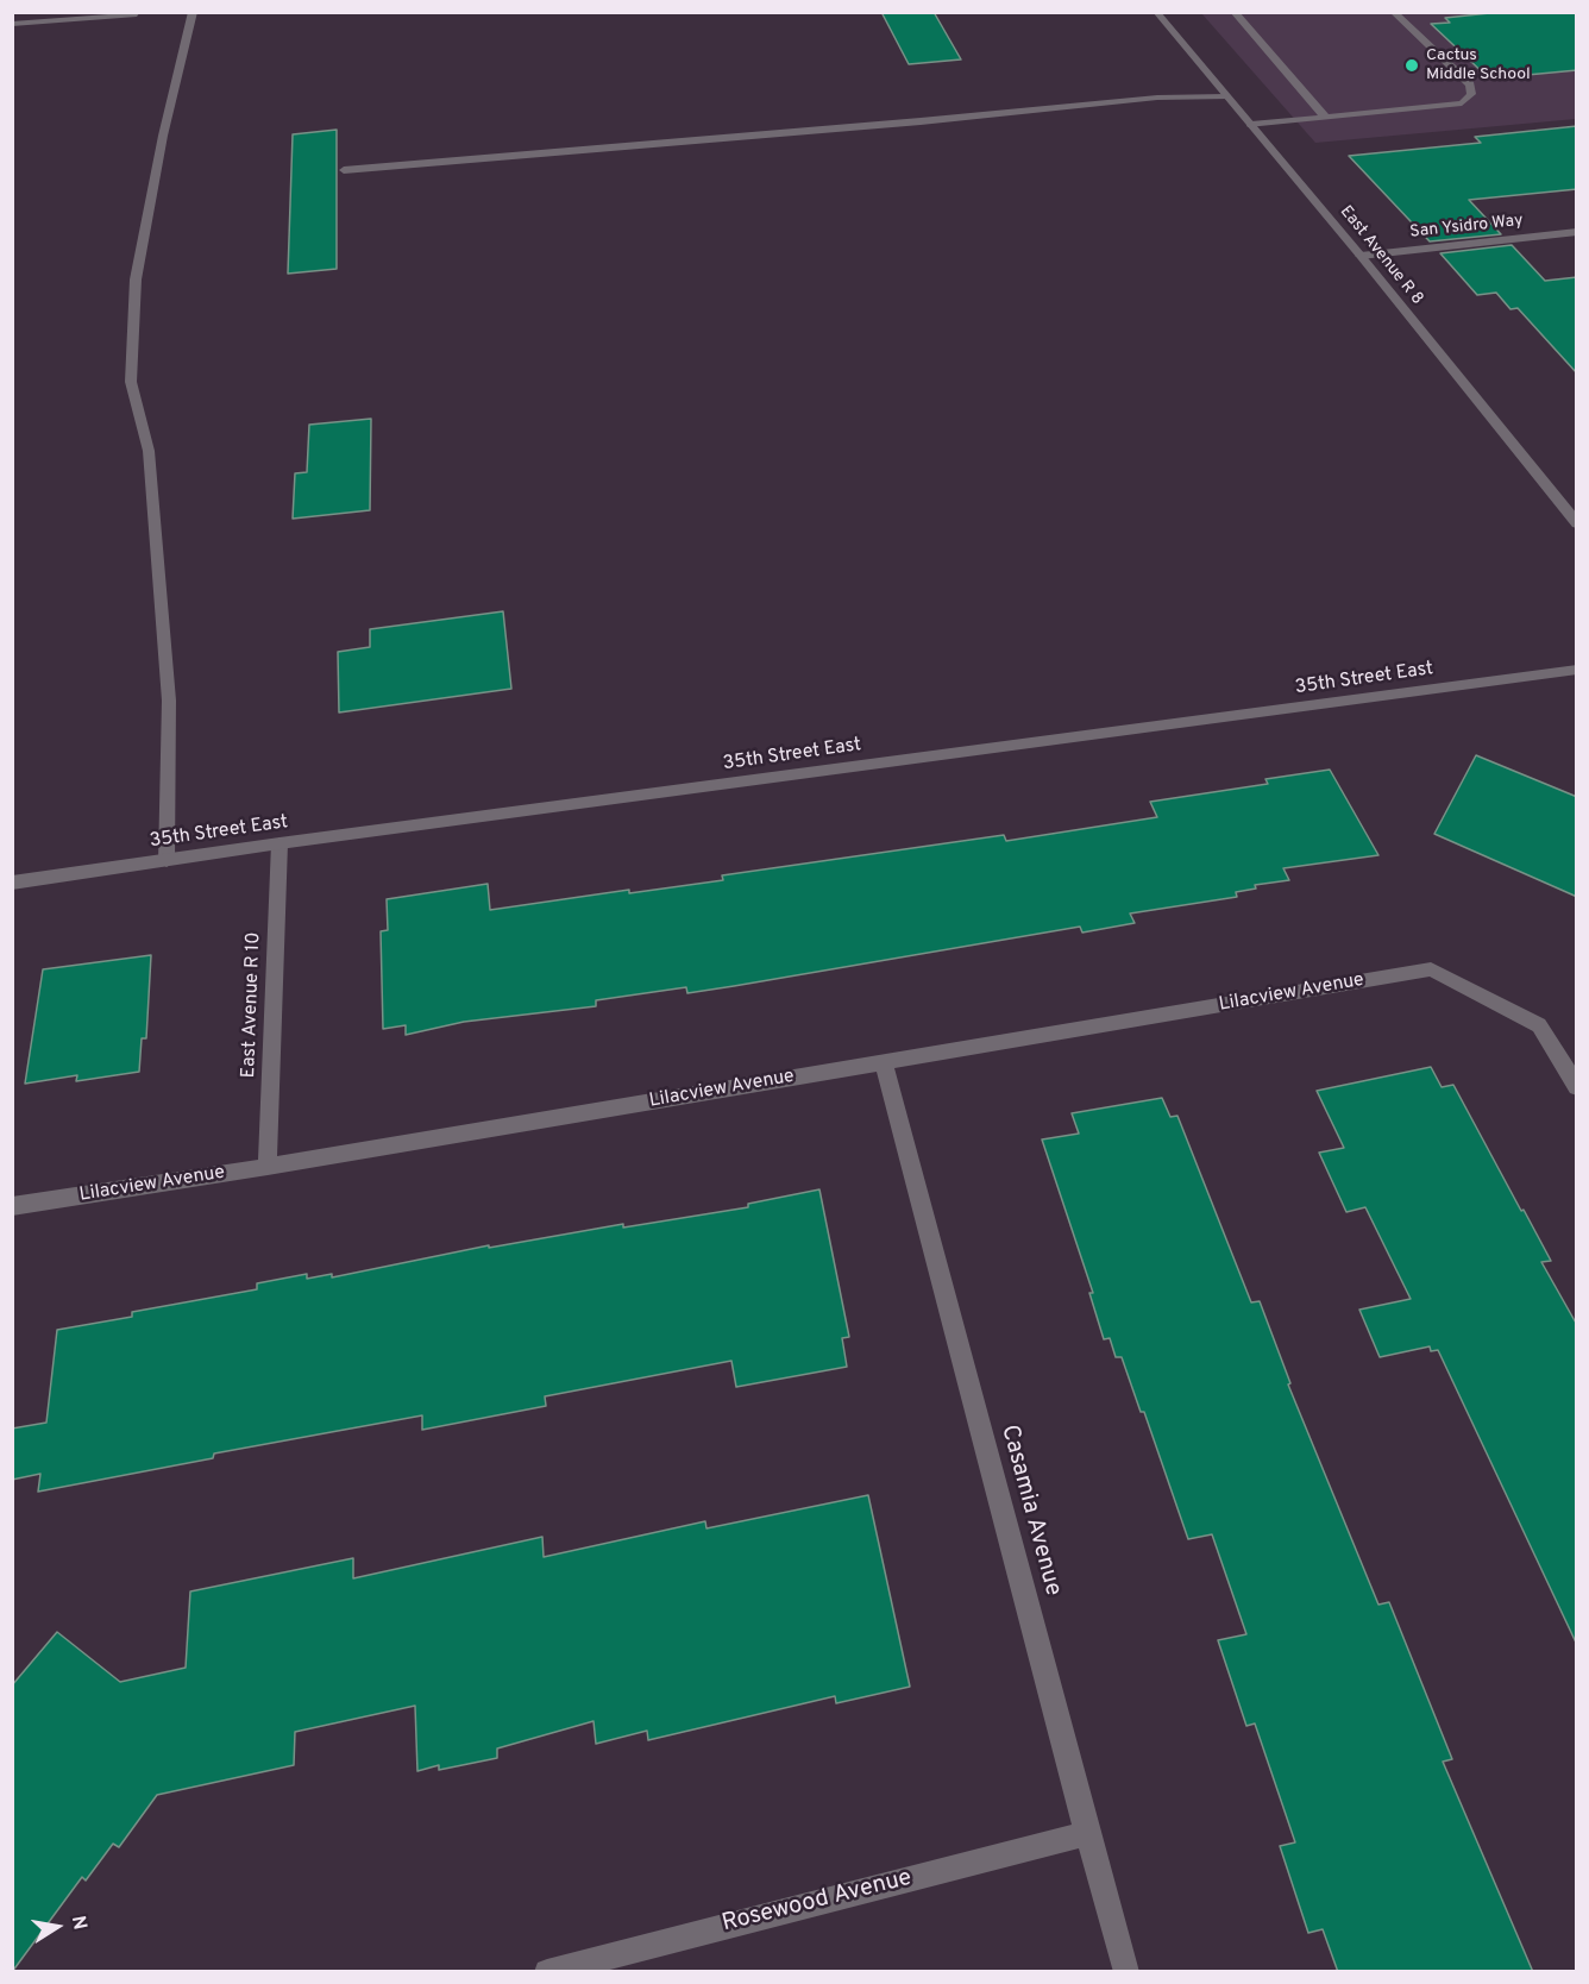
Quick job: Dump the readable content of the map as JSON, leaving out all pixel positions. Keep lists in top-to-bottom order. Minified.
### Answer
{"streets":{"street":["San Ysidro Way","East Avenue R 8","35th Street East","Lilacview Avenue","East Avenue R 10","Casamia Avenue","Rosewood Avenue"]},"crossings":[["San Ysidro Way","East Avenue R 8"],["35th Street East","East Avenue R 10"],["Lilacview Avenue","East Avenue R 10"],["Lilacview Avenue","Casamia Avenue"],["Casamia Avenue","Rosewood Avenue"]],"places":["Cactus Middle School"],"north":"right"}
